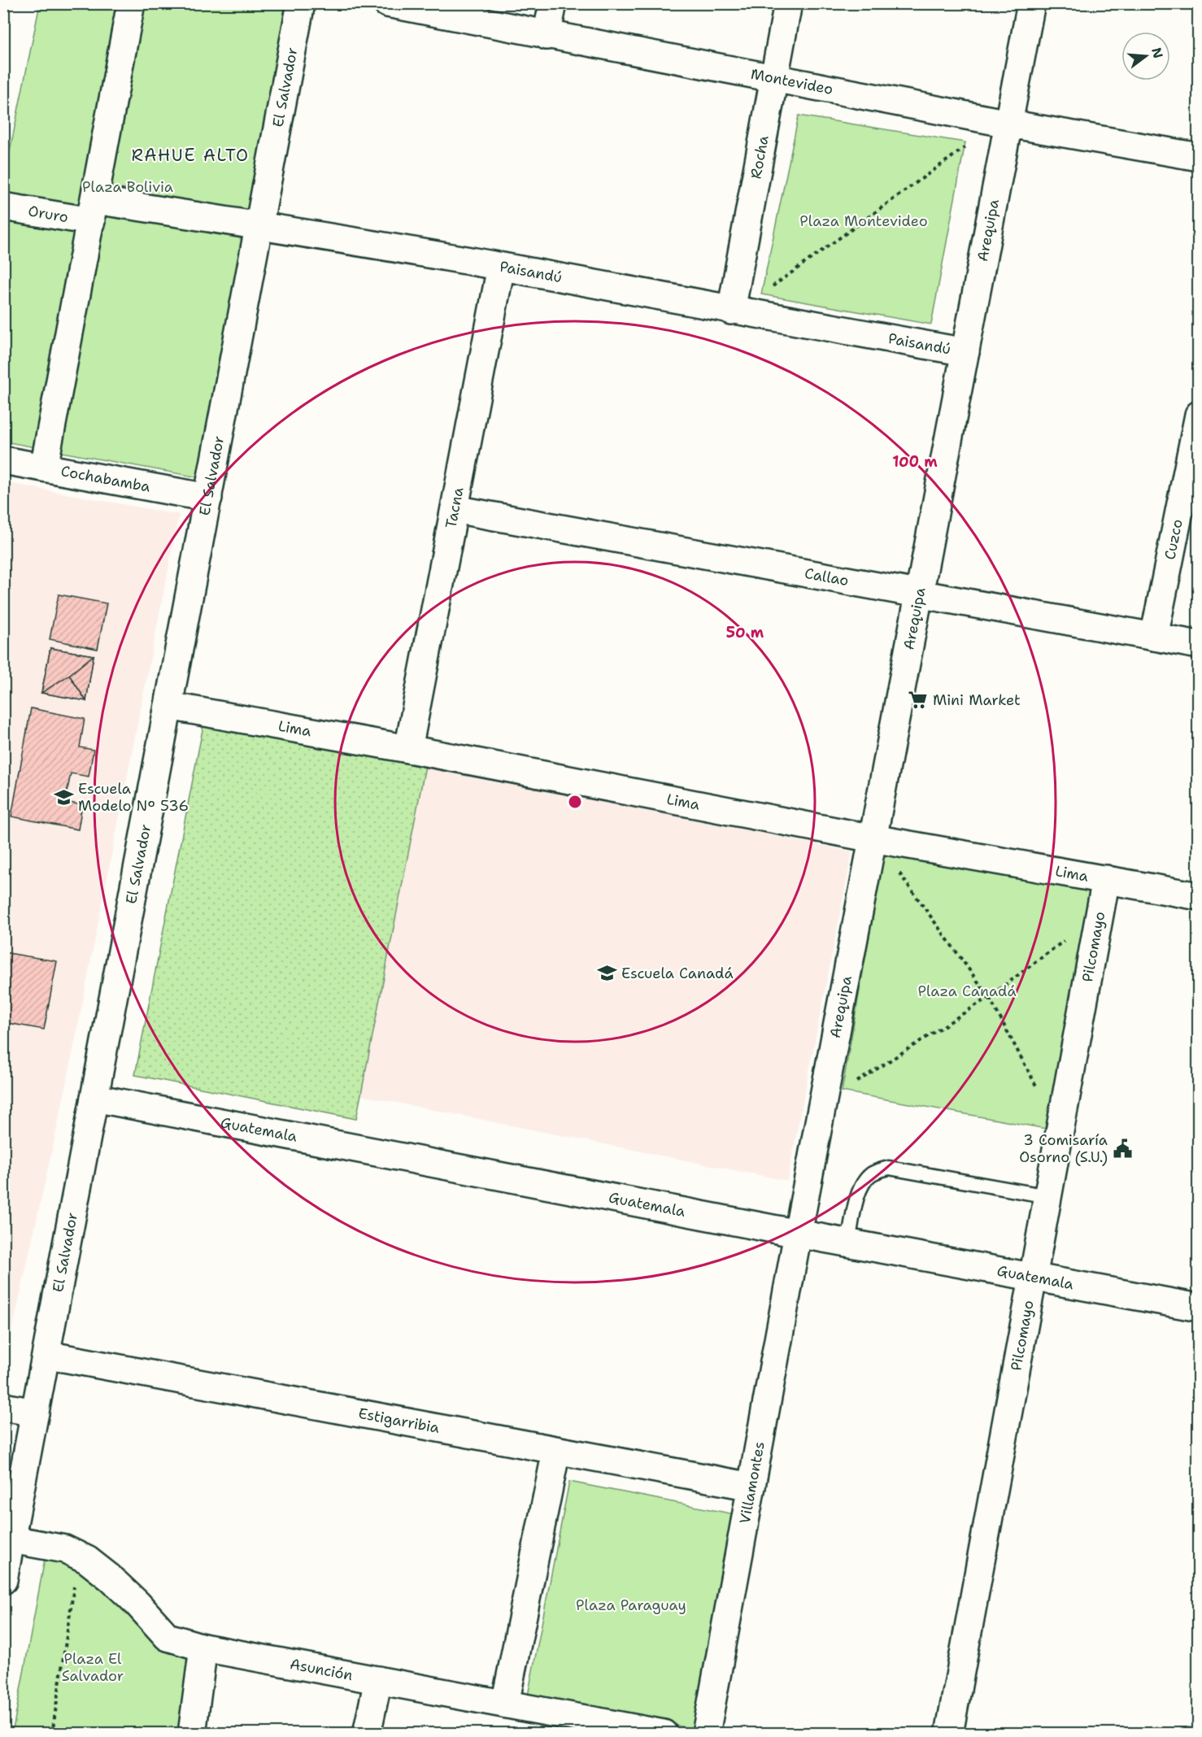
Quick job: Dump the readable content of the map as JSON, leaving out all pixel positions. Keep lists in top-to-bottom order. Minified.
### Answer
{"streets":{"street":["Montevideo","El Salvador","Rocha","Oruro","Arequipa","Paisandú","Cochabamba","Tacna","Cuzco","Callao","Lima","Pilcomayo","Guatemala","Estigarribia","Villamontes","Asunción"]},"crossings":[["Montevideo","Rocha"],["Montevideo","Arequipa"],["El Salvador","Paisandú"],["El Salvador","Cochabamba"],["El Salvador","Lima"],["El Salvador","Guatemala"],["El Salvador","Estigarribia"],["El Salvador","Asunción"],["Rocha","Paisandú"],["Oruro","Paisandú"],["Arequipa","Paisandú"],["Arequipa","Callao"],["Arequipa","Lima"],["Arequipa","Guatemala"],["Arequipa","Villamontes"],["Paisandú","Tacna"],["Tacna","Callao"],["Tacna","Lima"],["Cuzco","Callao"],["Lima","Pilcomayo"],["Pilcomayo","Guatemala"],["Guatemala","Villamontes"],["Estigarribia","Villamontes"]],"districts":["RAHUE ALTO"],"parks":["Plaza Bolivia","Plaza Montevideo","Plaza Canadá","Plaza Paraguay","Plaza El Salvador"],"places":{"supermarket":["Mini Market"],"school or university":["Escuela Modelo Nº 536","Escuela Canadá"],"public building":["3 Comisaría Osorno (S.U.)"]},"north":"right","rings":["100 m","50 m"]}
